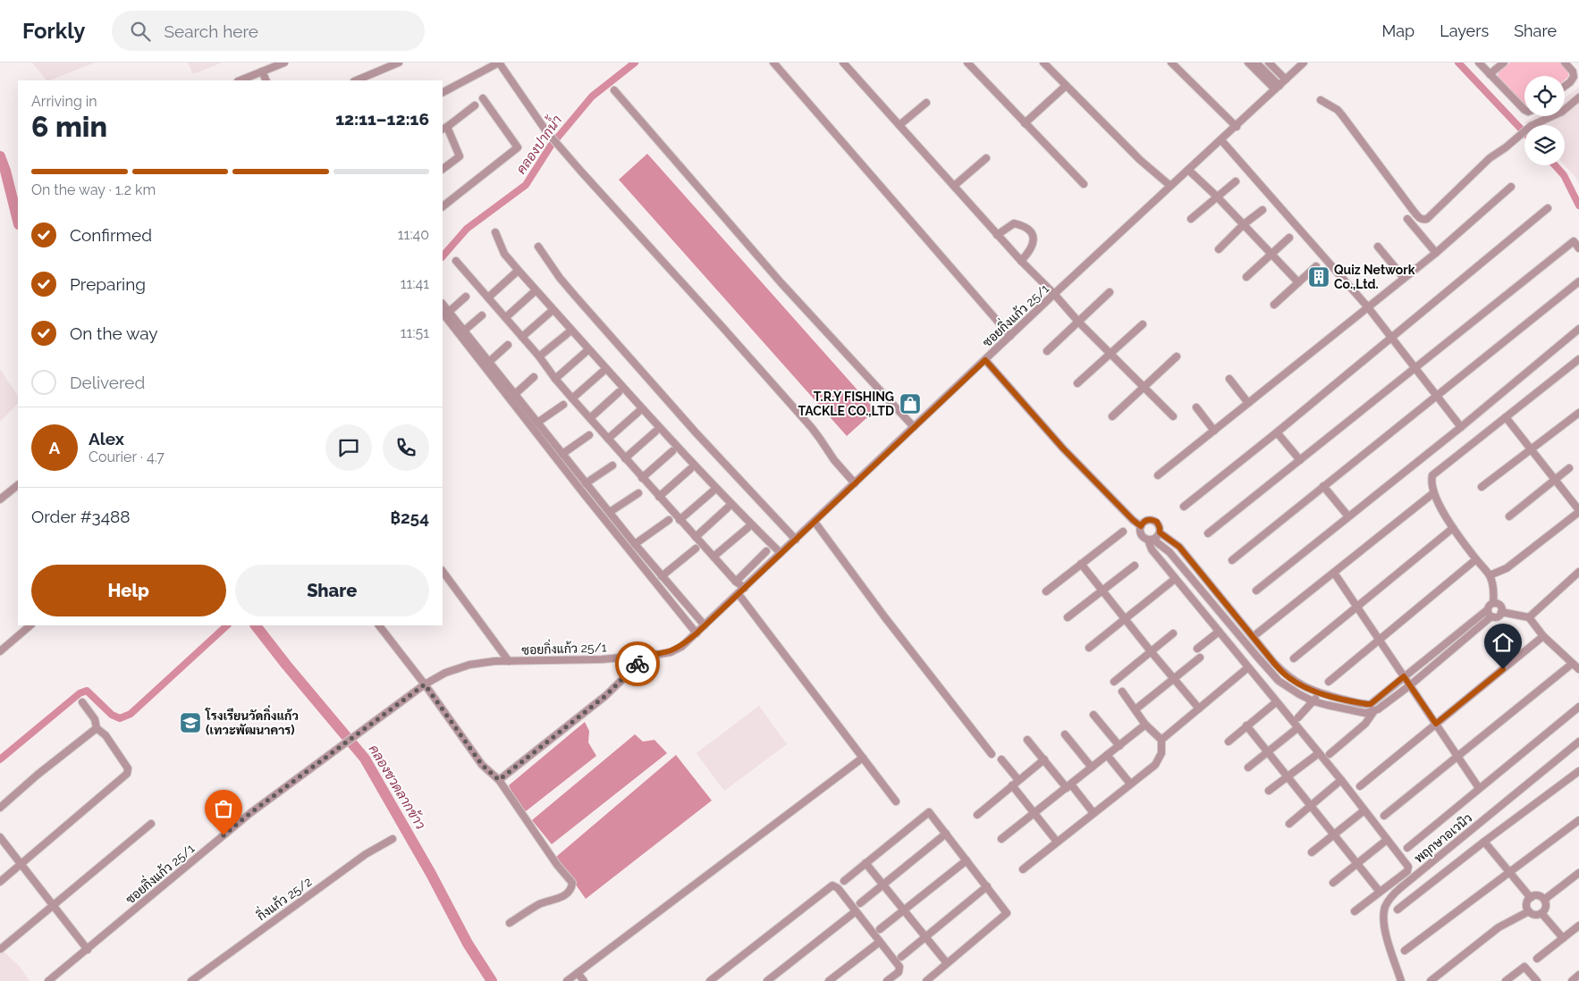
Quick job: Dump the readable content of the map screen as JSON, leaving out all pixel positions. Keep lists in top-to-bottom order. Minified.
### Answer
{"streets":{"street":["ซอยกิ่งแก้ว 25/1","พฤกษาอเวนิว","กิ่งแก้ว 25/2"]},"water":["คลองปากน้ำ","คลองชวดลากข้าว"],"places":{"building":["Quiz Network Co.,Ltd."],"shop":["T.R.Y FISHING TACKLE CO.,LTD"],"school or university":["โรงเรียนวัดกิ่งแก้ว (เทวะพัฒนาคาร)"]},"page":{"header":"Forkly","search":"Search here","nav":["Map","Layers","Share"],"heading":["6 min","Arriving in","12:11–12:16"],"panel":["Alex","Courier · 4.7","Order #3488","฿254"],"bar":"On the way · 1.2 km","list":[["Confirmed","11:40"],["Preparing","11:41"],["On the way","11:51"],"Delivered"],"round":"A","buttons":["Help","Share"]}}
